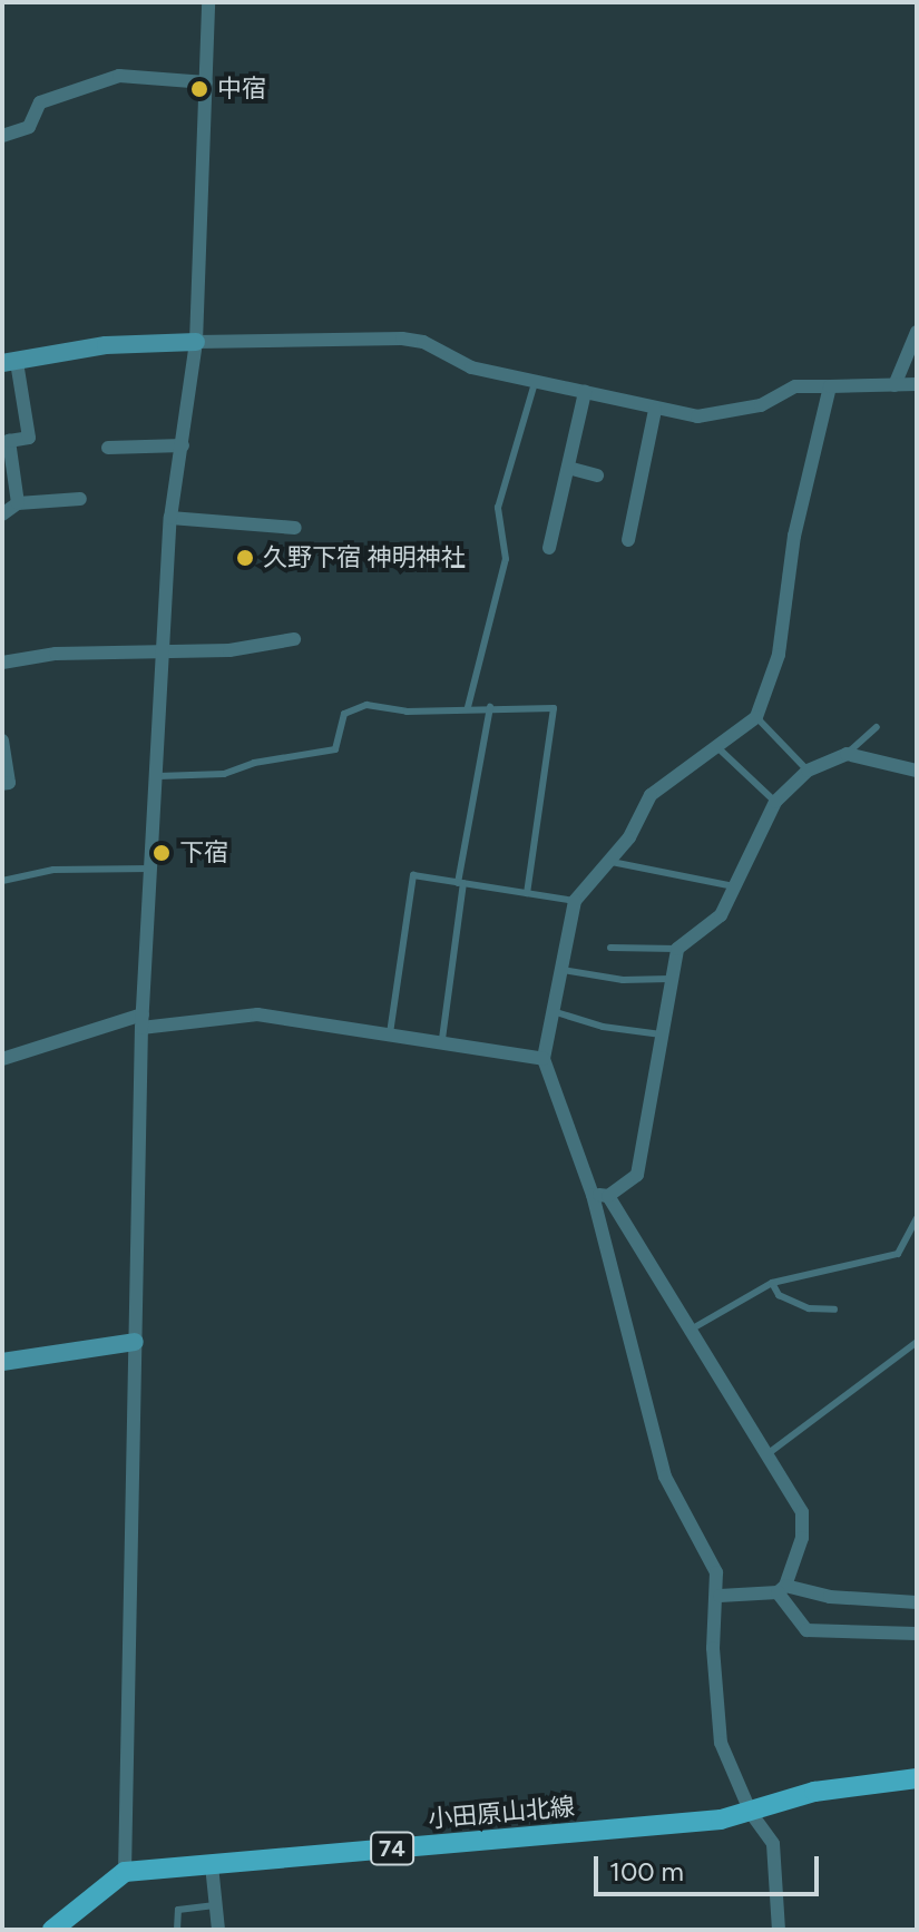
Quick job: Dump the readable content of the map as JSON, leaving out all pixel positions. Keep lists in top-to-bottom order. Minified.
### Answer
{"streets":{"main road":["小田原山北線","74"]},"places":["中宿","久野下宿 神明神社","下宿"],"scale_bar":"100 m"}
